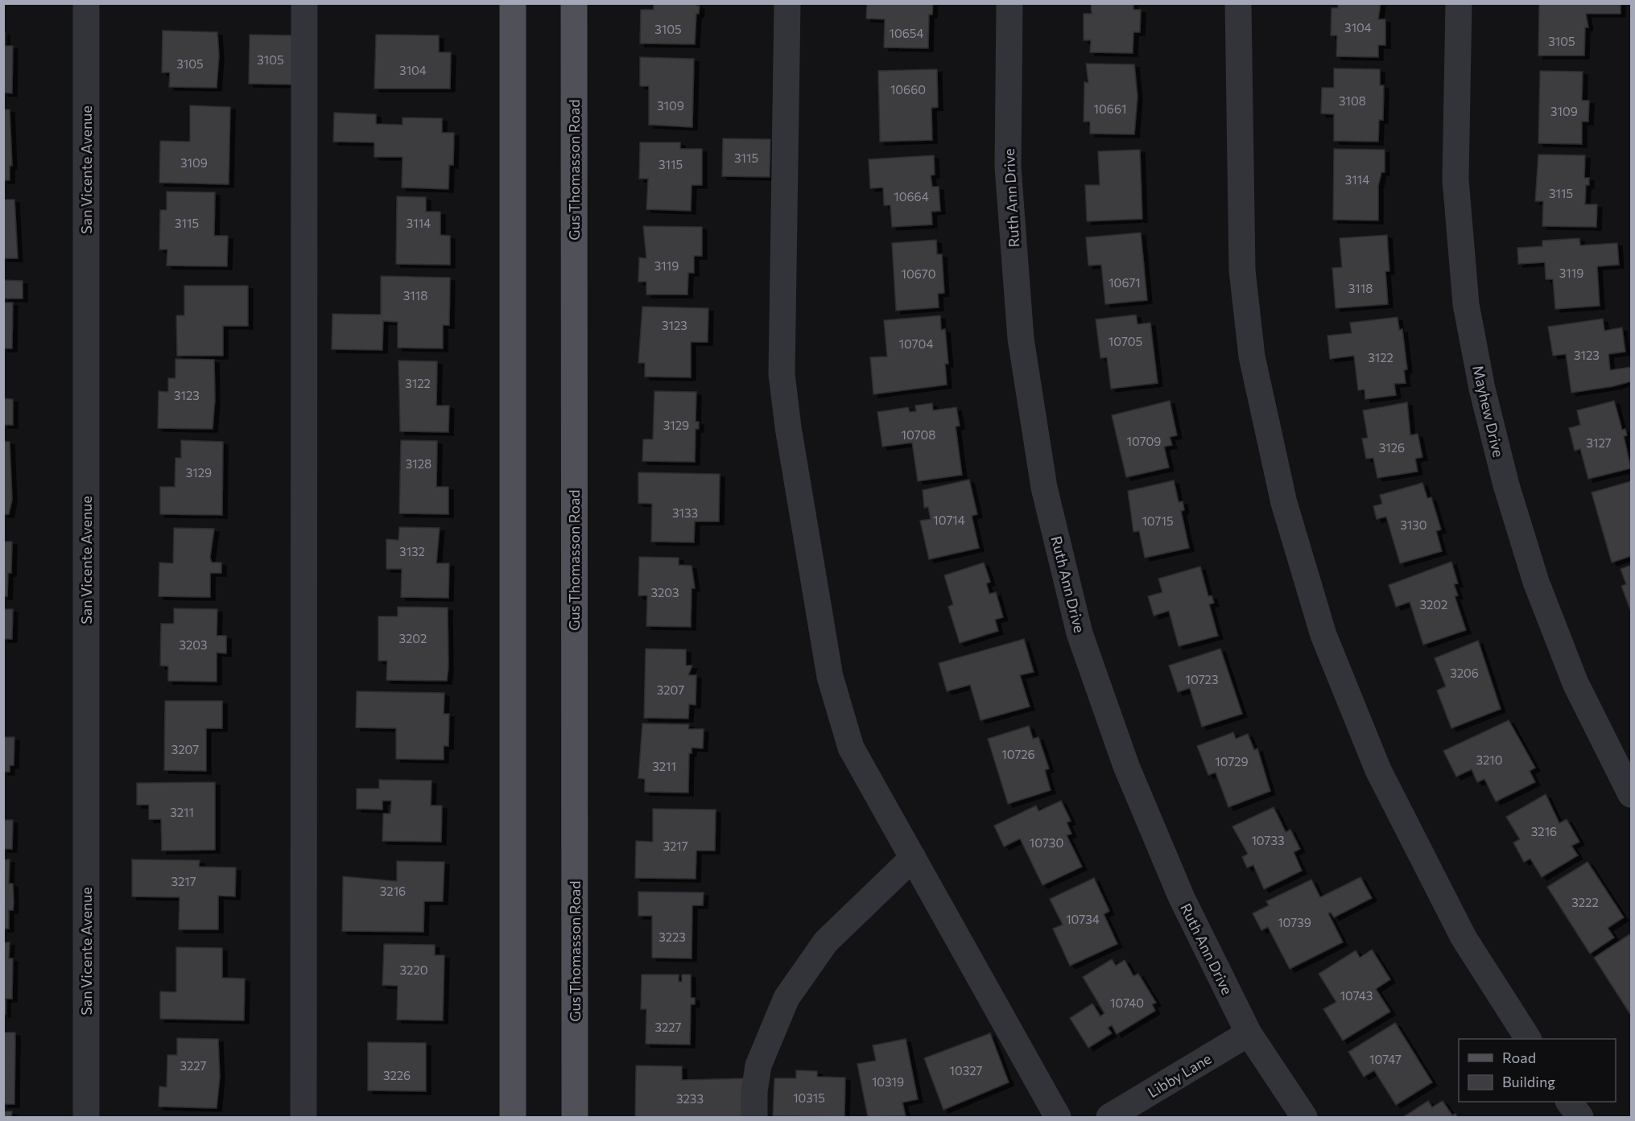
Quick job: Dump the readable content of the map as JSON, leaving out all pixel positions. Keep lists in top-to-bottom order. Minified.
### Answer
{"streets":{"main road":["Gus Thomasson Road"],"street":["San Vicente Avenue","Ruth Ann Drive","Mayhew Drive","Libby Lane"]},"crossings":[["Ruth Ann Drive","Libby Lane"]],"house_numbers":["3104","3105","10654","3105","3105","3105","3104","10660","3108","3109","10661","3109","3115","3109","3115","3114","3115","10664","3115","3114","3119","3119","10670","10671","3118","3118","3123","10705","10704","3123","3122","3122","3123","3129","10708","10709","3127","3126","3128","3129","3133","10714","10715","3130","3132","3203","3202","3202","3203","3206","10723","3207","3207","10726","3210","10729","3211","3211","3216","10733","10730","3217","3217","3216","3222","10734","10739","3223","3220","10743","10740","3227","10747","3227","10327","3226","10319","10315","3233"],"legend":["Road","Building"]}
